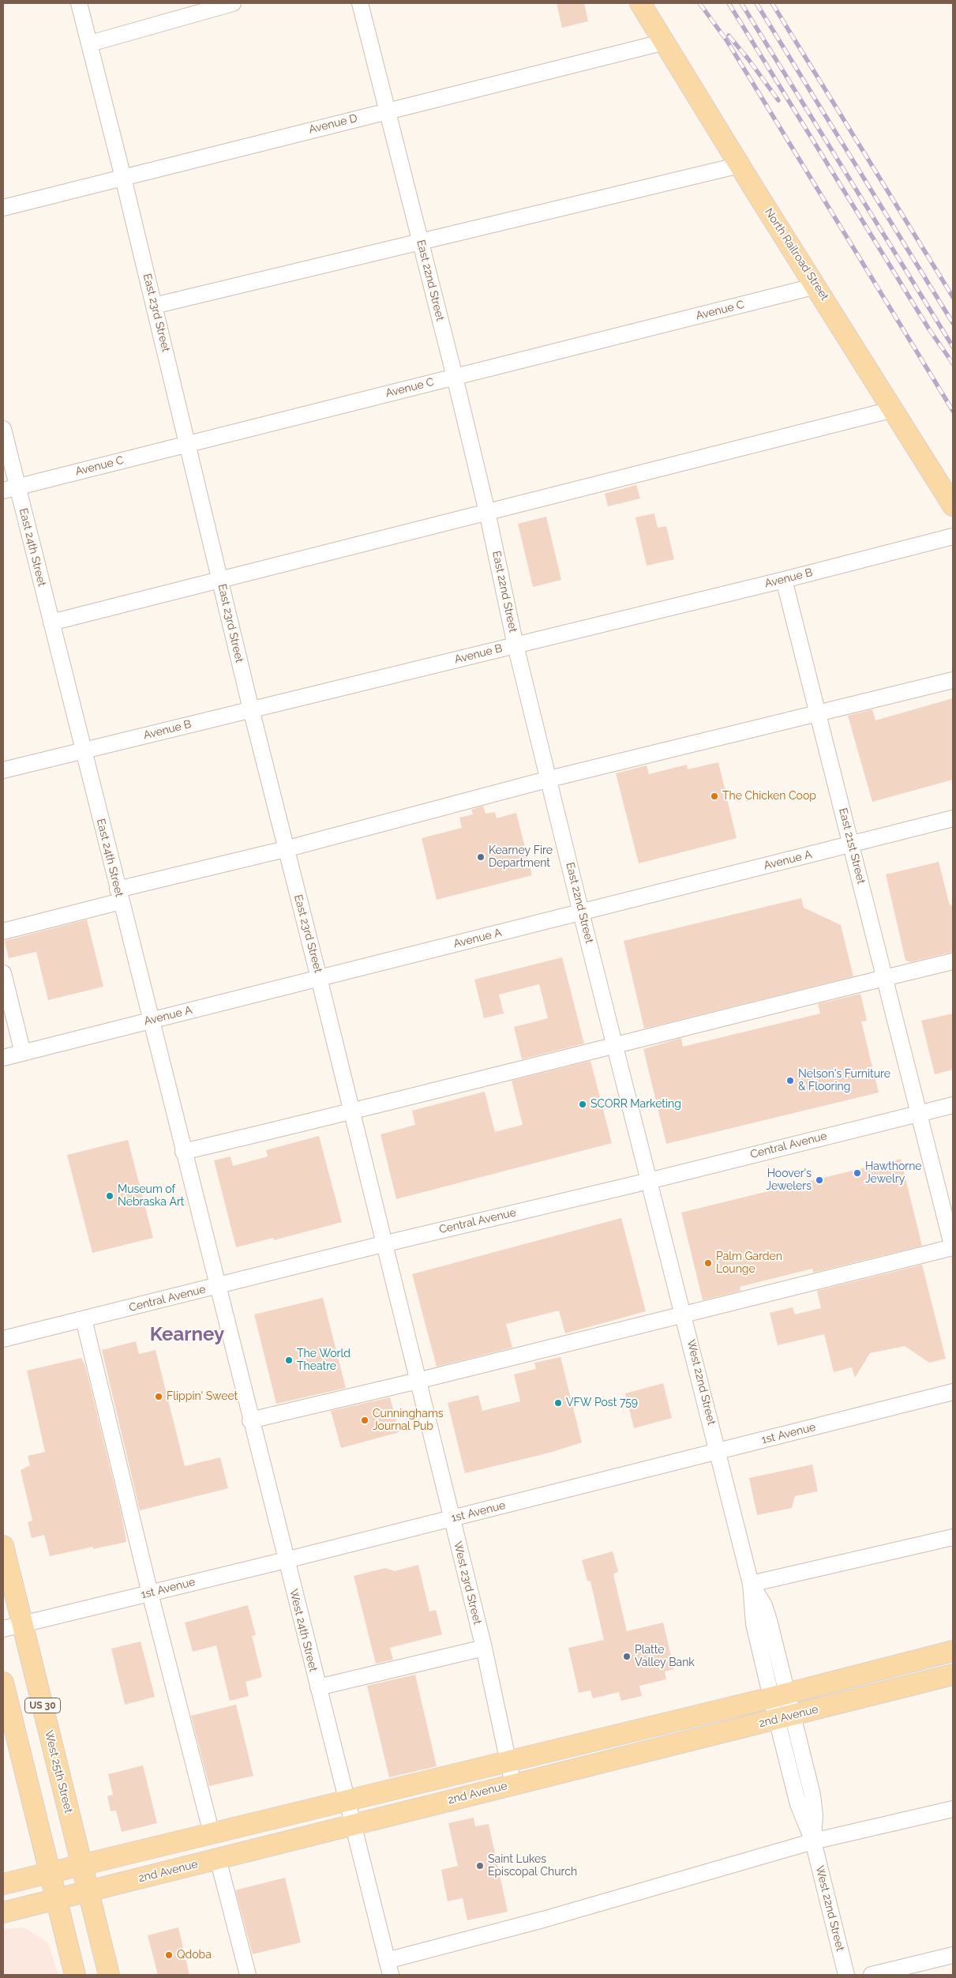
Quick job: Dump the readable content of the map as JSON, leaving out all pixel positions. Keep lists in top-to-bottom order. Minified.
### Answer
{"streets":{"main road":["North Railroad Street","US 30","2nd Avenue","West 25th Street"],"street":["Avenue D","East 22nd Street","Avenue C","East 23rd Street","East 24th Street","Avenue B","East 21st Street","Avenue A","Central Avenue","West 22nd Street","1st Avenue","West 23rd Street","West 24th Street"]},"crossings":[["Avenue D","North Railroad Street"],["Avenue D","East 22nd Street"],["Avenue D","East 23rd Street"],["North Railroad Street","Avenue C"],["East 22nd Street","Avenue C"],["East 22nd Street","Avenue B"],["East 22nd Street","Avenue A"],["East 22nd Street","Central Avenue"],["East 22nd Street","West 22nd Street"],["Avenue C","East 23rd Street"],["Avenue C","East 24th Street"],["East 23rd Street","Avenue B"],["East 23rd Street","Avenue A"],["East 23rd Street","Central Avenue"],["East 23rd Street","West 23rd Street"],["East 24th Street","Avenue B"],["East 24th Street","Avenue A"],["East 24th Street","Central Avenue"],["East 24th Street","West 24th Street"],["Avenue B","East 21st Street"],["East 21st Street","Avenue A"],["East 21st Street","Central Avenue"],["Central Avenue","West 22nd Street"],["Central Avenue","West 23rd Street"],["Central Avenue","West 24th Street"],["West 22nd Street","1st Avenue"],["West 22nd Street","2nd Avenue"],["1st Avenue","West 23rd Street"],["1st Avenue","West 24th Street"],["1st Avenue","West 25th Street"],["West 23rd Street","2nd Avenue"],["West 24th Street","2nd Avenue"],["US 30","2nd Avenue"],["2nd Avenue","West 25th Street"]],"districts":["Kearney"],"places":["The Chicken Coop","Kearney Fire Department","Nelson's Furniture & Flooring","SCORR Marketing","Hawthorne Jewelry","Hoover's Jewelers","Museum of Nebraska Art","Palm Garden Lounge","The World Theatre","Flippin' Sweet","VFW Post 759","Cunninghams Journal Pub","Platte Valley Bank","Saint Lukes Episcopal Church","Qdoba"]}
